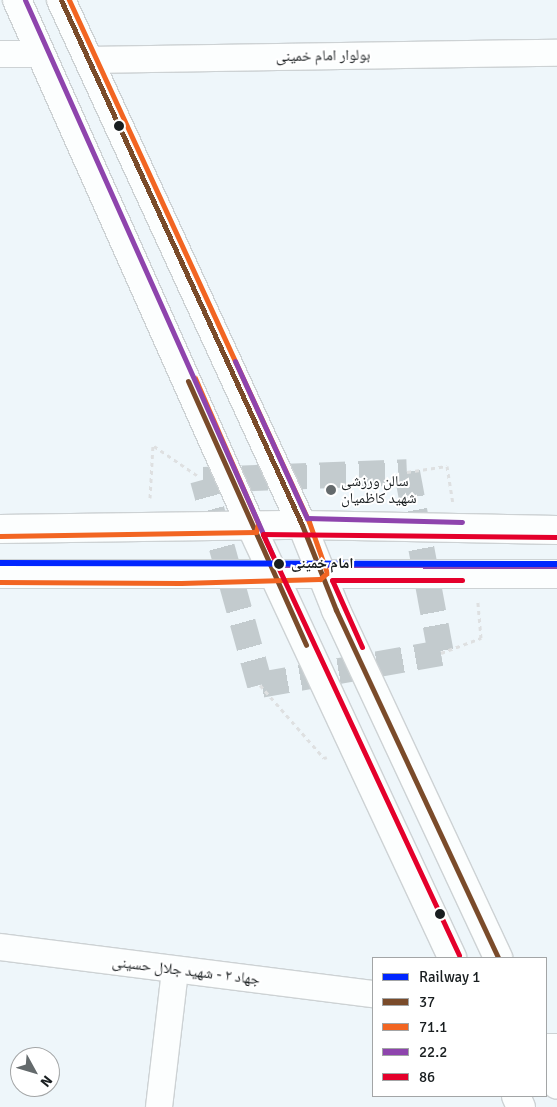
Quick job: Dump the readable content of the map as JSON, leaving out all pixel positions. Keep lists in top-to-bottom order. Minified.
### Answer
{"streets":{"street":["بولوار امام خمینی","جهاد ۲ - شهید جلال حسینی"]},"places":["سالن ورزشی شهید کاظمیان","امام خمینی"],"lines":["transit line 37","transit line 71.1","transit line 22.2","transit line 86","rail line 1"],"legend":["Railway 1","37","71.1","22.2","86"],"north":"bottom right"}
